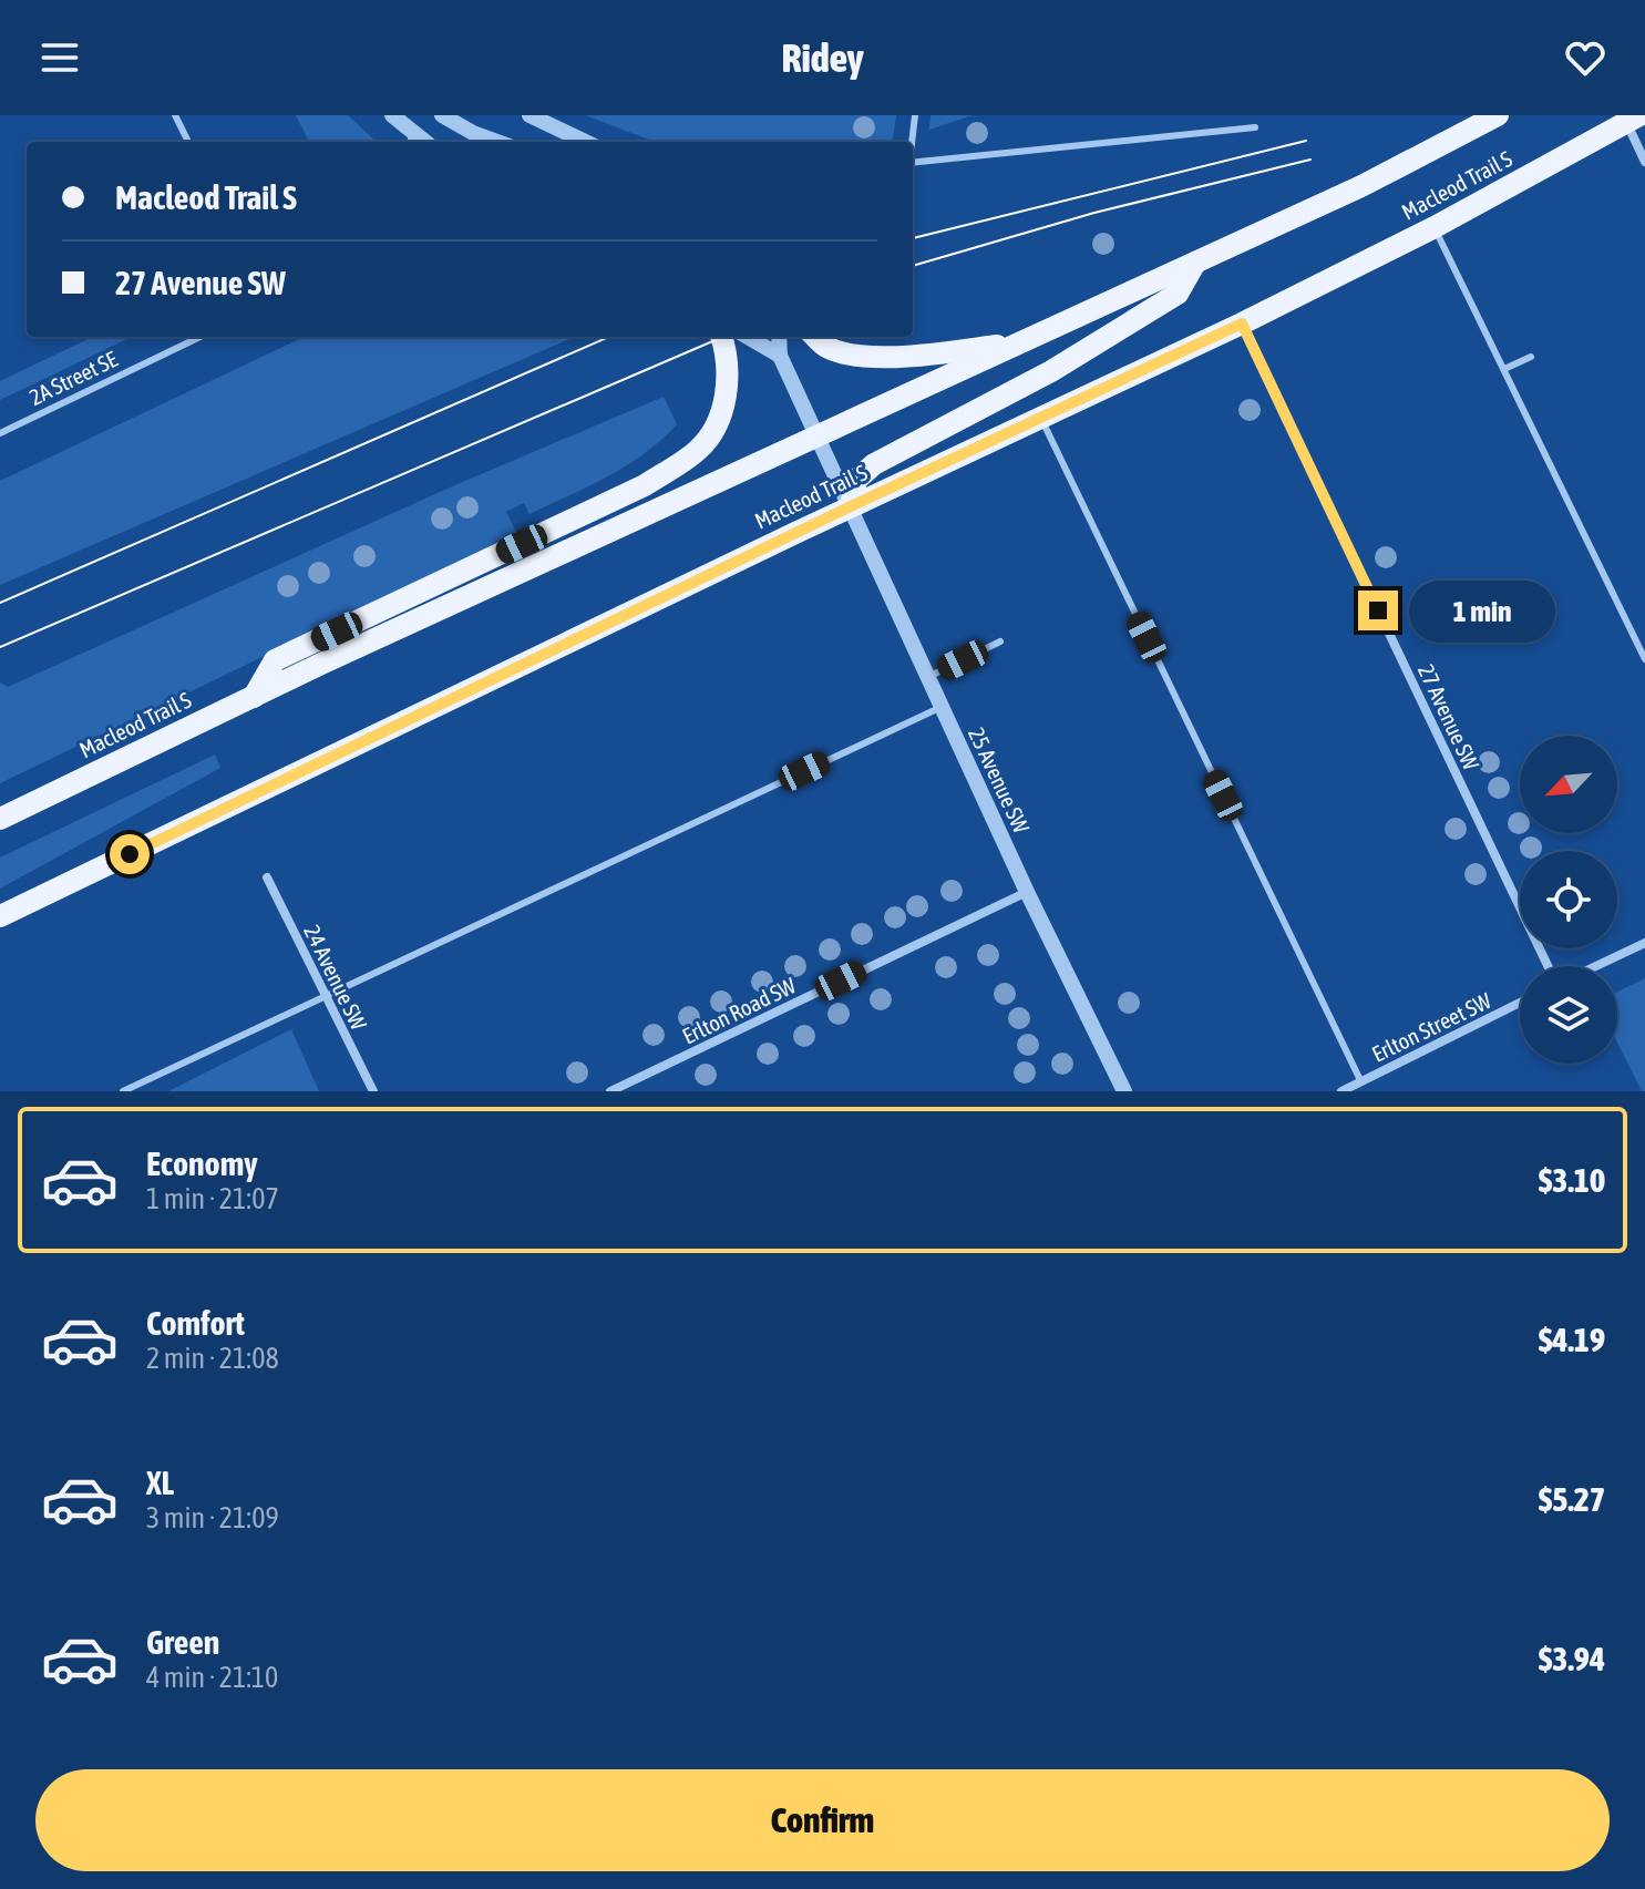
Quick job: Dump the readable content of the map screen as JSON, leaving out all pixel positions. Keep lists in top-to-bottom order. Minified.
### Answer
{"streets":{"main road":["Macleod Trail S"],"street":["27 Avenue SW","25 Avenue SW","24 Avenue SW","Erlton Road SW","Erlton Street SW"],"lane":["2A Street SE"]},"crossings":[["Macleod Trail S","27 Avenue SW"],["Macleod Trail S","25 Avenue SW"],["25 Avenue SW","Erlton Road SW"]],"north":"bottom left","page":{"header":"Ridey","banner":["Macleod Trail S","27 Avenue SW"],"bubble":"1 min","list":[{"name":"Economy","note":"1 min · 21:07","value":"$3.10"},{"name":"Comfort","note":"2 min · 21:08","value":"$4.19"},{"name":"XL","note":"3 min · 21:09","value":"$5.27"},{"name":"Green","note":"4 min · 21:10","value":"$3.94"}],"buttons":"Confirm"}}
